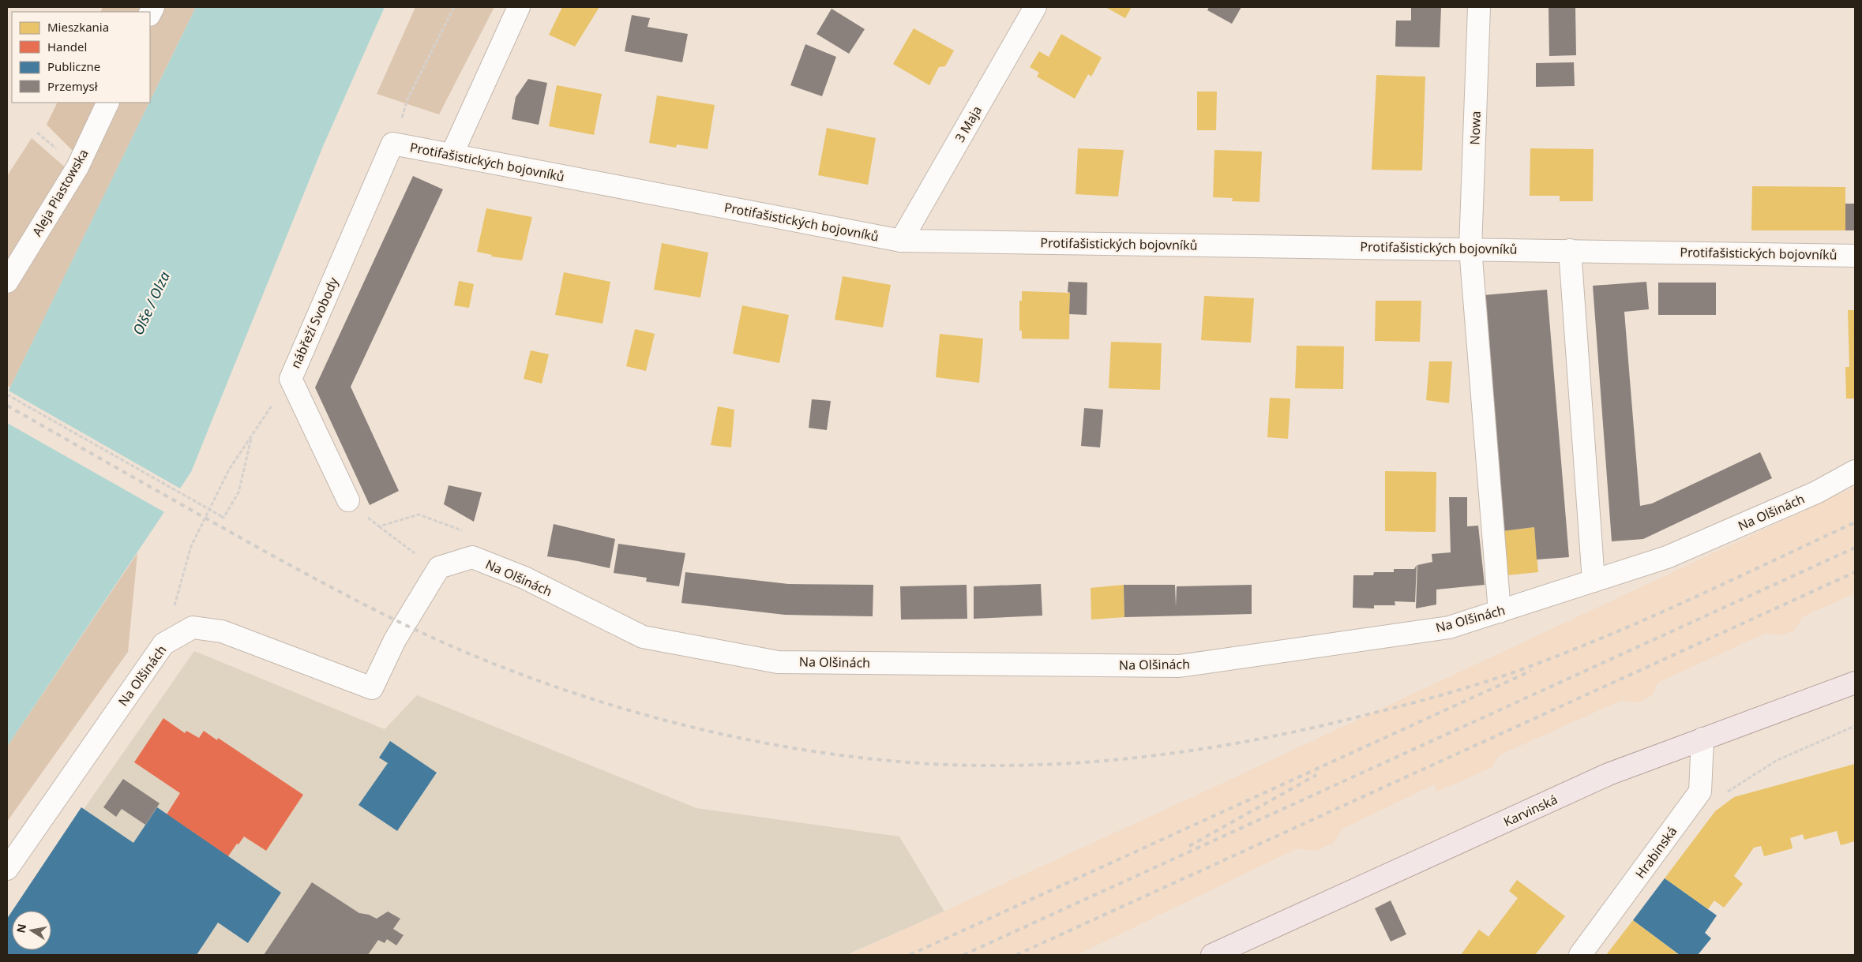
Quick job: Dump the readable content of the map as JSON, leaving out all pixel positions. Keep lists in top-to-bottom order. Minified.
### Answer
{"streets":{"main road":["Karvinská"],"street":["3 Maja","Nowa","Protifašistických bojovníků","Aleja Piastowska","nábřeží Svobody","Na Olšinách","Hrabinská"]},"crossings":[["3 Maja","Protifašistických bojovníků"],["Nowa","Protifašistických bojovníků"],["Nowa","Na Olšinách"],["Protifašistických bojovníků","nábřeží Svobody"]],"water":["Olše / Olza"],"legend":["Mieszkania","Handel","Publiczne","Przemysł"],"north":"left"}
